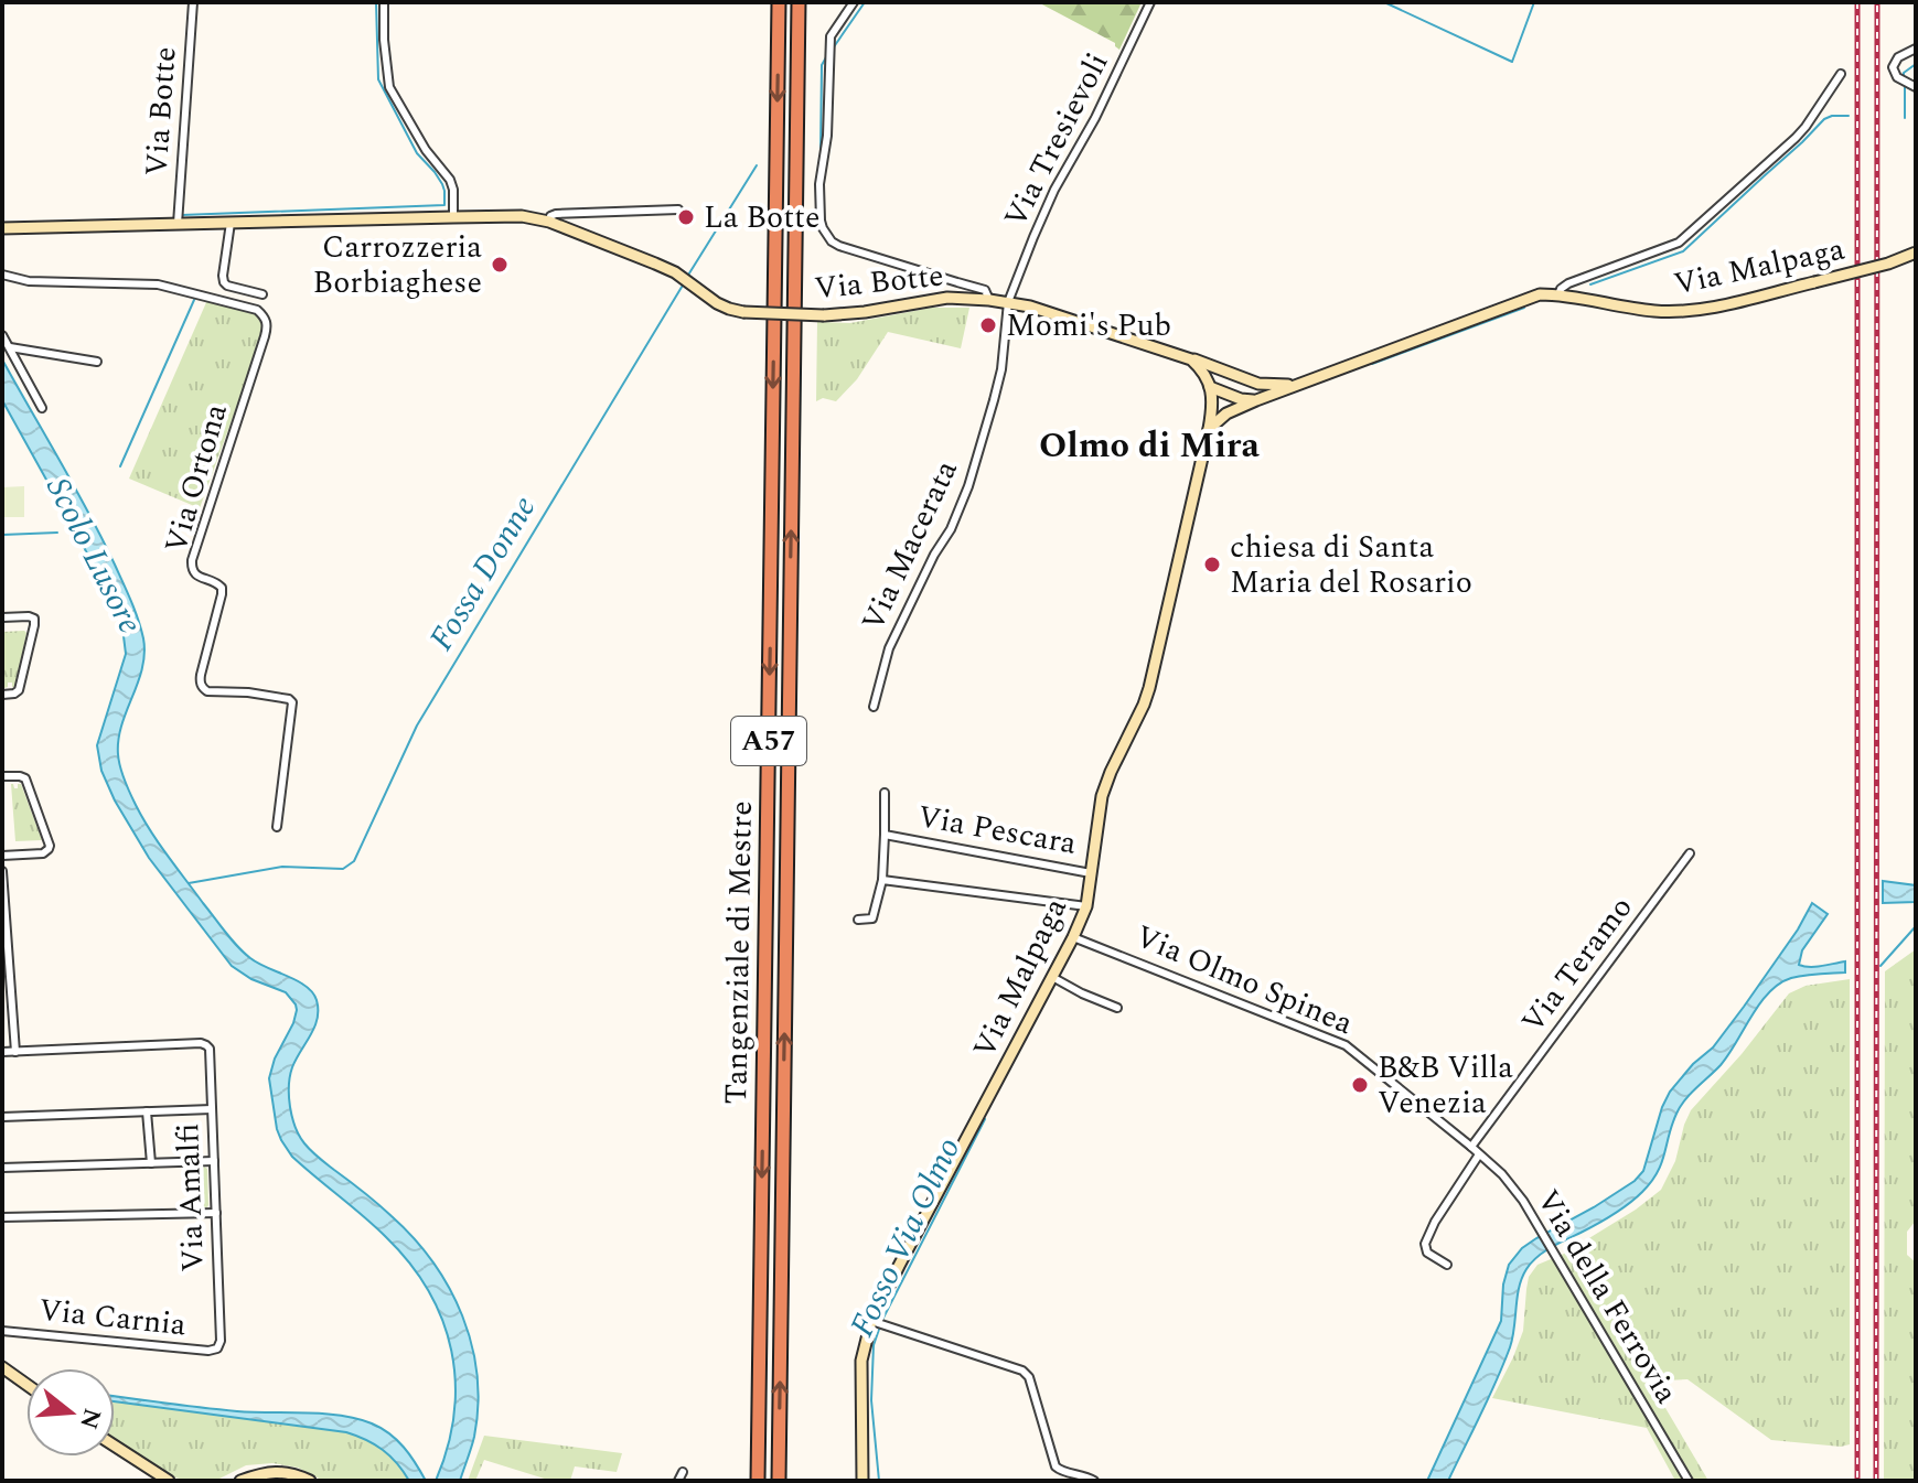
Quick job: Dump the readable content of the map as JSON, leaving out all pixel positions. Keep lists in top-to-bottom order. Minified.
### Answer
{"streets":{"highway":["A57","Tangenziale di Mestre"],"street":["Via Botte","Via Tresievoli","Via Malpaga","Via Ortona","Via Macerata","Via Pescara","Via Teramo","Via Olmo Spinea","Via Amalfi","Via della Ferrovia","Via Carnia"]},"crossings":[["Via Botte","Via Tresievoli"],["Via Botte","Via Malpaga"],["Via Botte","Via Macerata"],["Via Tresievoli","Via Macerata"],["Via Malpaga","Via Pescara"],["Via Malpaga","Via Olmo Spinea"],["Via Teramo","Via Olmo Spinea"],["Via Teramo","Via della Ferrovia"],["Via Olmo Spinea","Via della Ferrovia"],["Via Amalfi","Via Carnia"]],"districts":["Olmo di Mira"],"water":["Scolo Lusore","Fossa Donne","Fosso Via Olmo"],"places":["La Botte","Carrozzeria Borbiaghese","Momi's Pub","chiesa di Santa Maria del Rosario","B&B Villa Venezia"],"north":"right"}
